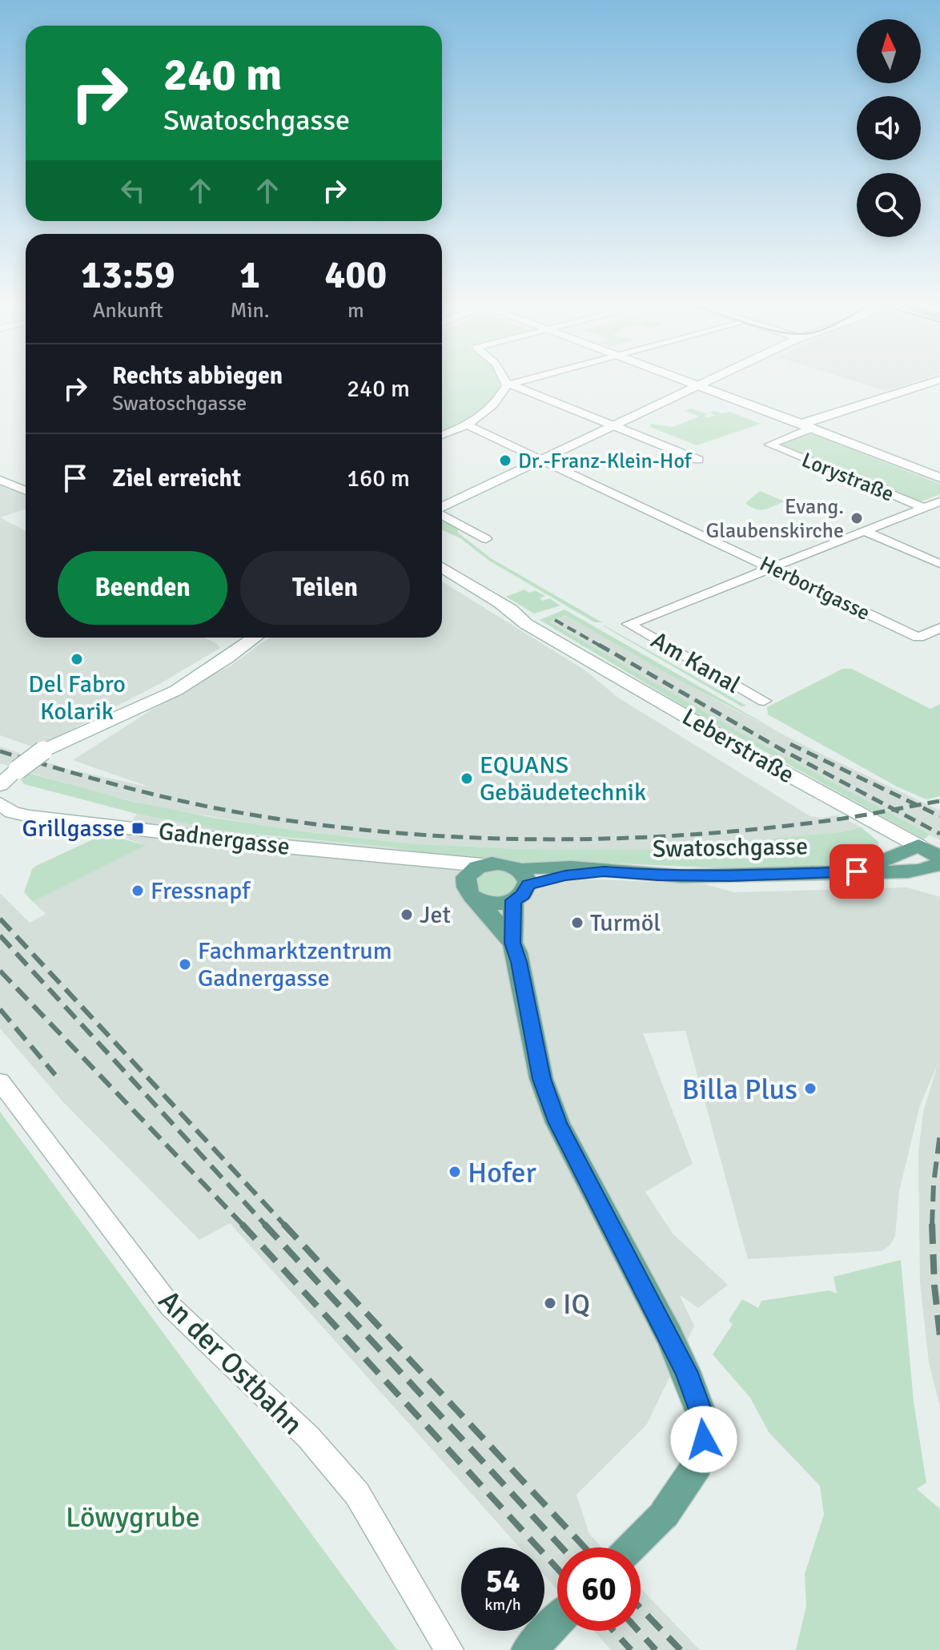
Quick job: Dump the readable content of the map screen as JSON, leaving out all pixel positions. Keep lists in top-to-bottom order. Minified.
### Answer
{"streets":{"main road":["Lorystraße","Leberstraße","Gadnergasse","Swatoschgasse"],"street":["Herbortgasse","Am Kanal","An der Ostbahn"]},"crossings":[["Herbortgasse","Am Kanal"],["Leberstraße","Swatoschgasse"],["Gadnergasse","Swatoschgasse"]],"parks":["Löwygrube"],"places":{"other":["Dr.-Franz-Klein-Hof","Evang. Glaubenskirche","Del Fabro Kolarik","EQUANS Gebäudetechnik","Fressnapf","Jet","Turmöl","Fachmarktzentrum Gadnergasse","Billa Plus","Hofer","IQ"],"transit":["Grillgasse"]},"north":"top","page":{"turn":["240 m","Swatoschgasse"],"eta":["13:59","Ankunft","1","Min.","400","m"],"list":[{"name":"Rechts abbiegen","note":"Swatoschgasse","value":"240 m"},{"name":"Ziel erreicht","value":"160 m"}],"buttons":["Beenden","Teilen"],"speed":"54 km/h","limit":"60"}}
